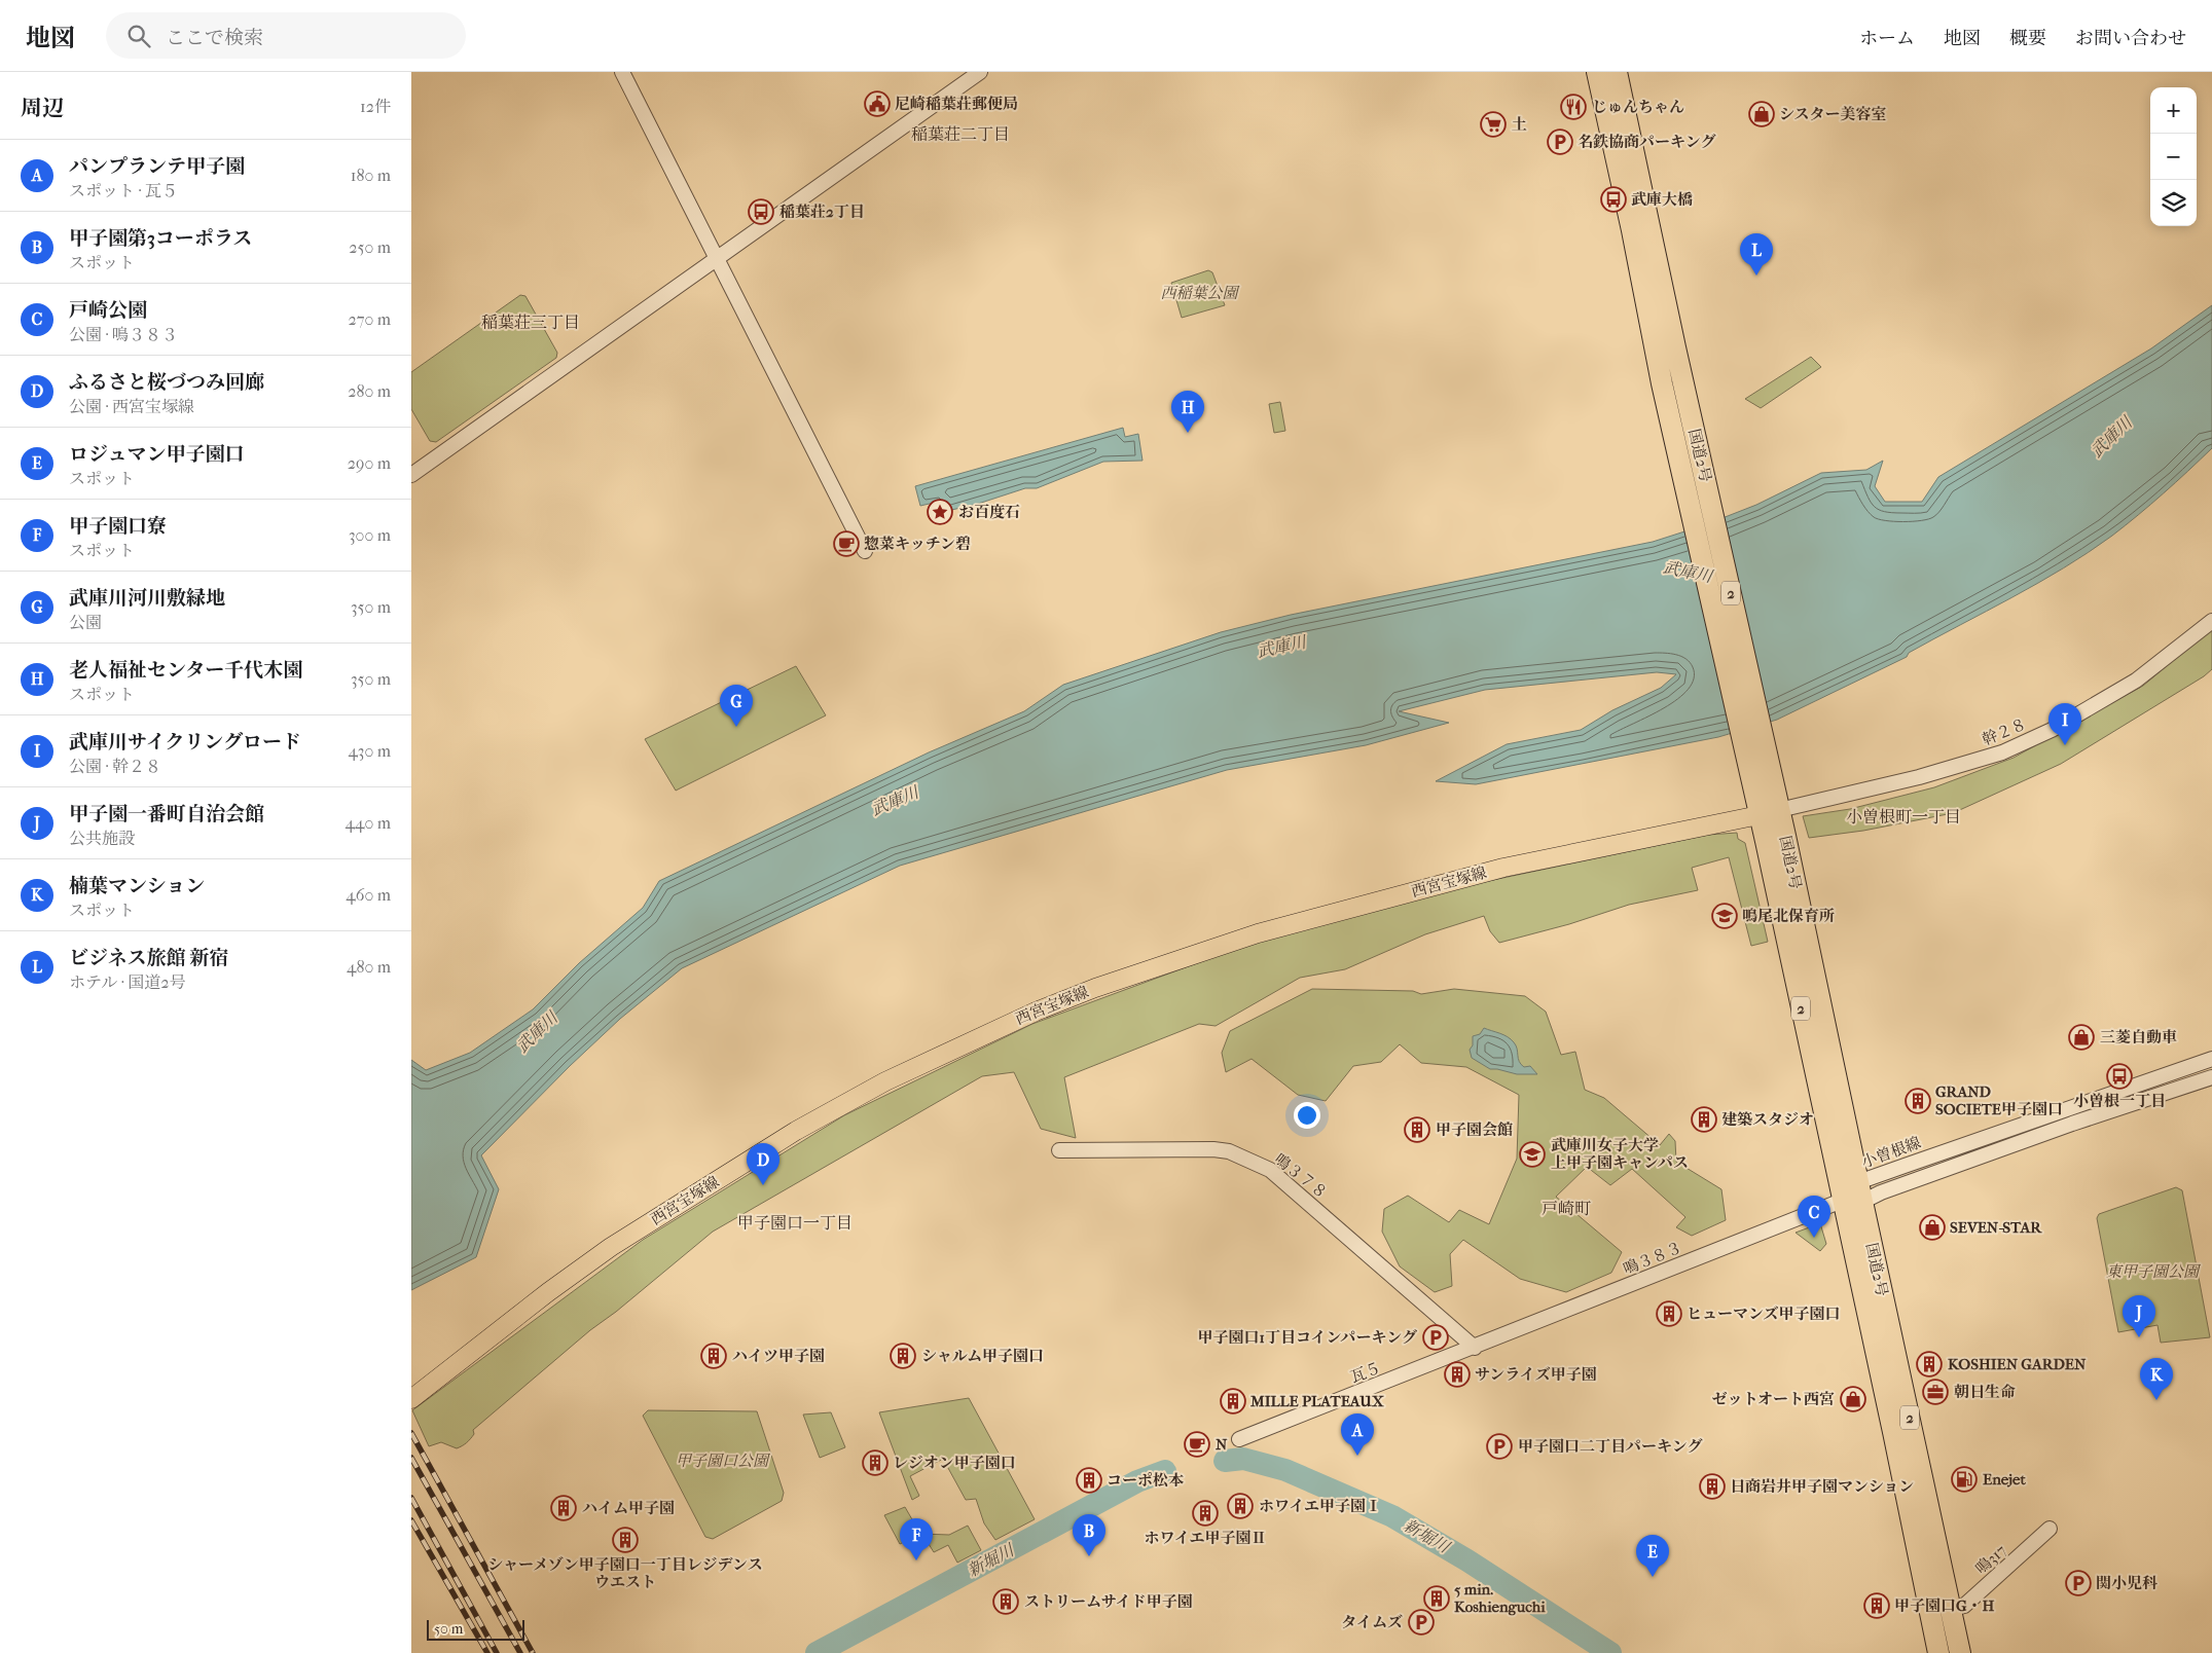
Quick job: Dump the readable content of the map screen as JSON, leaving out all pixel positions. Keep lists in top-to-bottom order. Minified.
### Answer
{"streets":{"highway":["国道2号","2"],"main road":["西宮宝塚線"],"street":["幹２８","小曽根線","鳴３７８","鳴３８３","瓦５","鳴317"]},"crossings":[["国道2号","幹２８"],["国道2号","西宮宝塚線"],["国道2号","小曽根線"],["国道2号","鳴３８３"],["国道2号","鳴317"],["幹２８","西宮宝塚線"],["小曽根線","鳴３８３"],["鳴３７８","鳴３８３"],["鳴３７８","瓦５"],["鳴３８３","瓦５"]],"districts":["稲葉荘二丁目","稲葉荘三丁目","小曽根町一丁目","戸崎町","甲子園口一丁目"],"water":["武庫川","新堀川"],"parks":["西稲葉公園","東甲子園公園","甲子園口公園"],"places":{"public building":["尼崎稲葉荘郵便局"],"restaurant":["じゅんちゃん"],"shop":["シスター美容室","三菱自動車","SEVEN-STAR","ゼットオート西宮"],"supermarket":["土"],"parking":["名鉄協商パーキング","甲子園口1丁目コインパーキング","甲子園口二丁目パーキング","関小児科","タイムズ"],"bus stop":["武庫大橋","稲葉荘2丁目","小曽根一丁目"],"place":["お百度石"],"cafe":["惣菜キッチン碧","N"],"school or university":["鳴尾北保育所","武庫川女子大学 上甲子園キャンパス"],"building":["GRAND SOCIETE甲子園口","建築スタジオ","甲子園会館","ヒューマンズ甲子園口","ハイツ甲子園","シャルム甲子園口","KOSHIEN GARDEN","サンライズ甲子園","MILLE PLATEAUX","レジオン甲子園口","コーポ松本","日商岩井甲子園マンション","ホワイエ甲子園Ⅰ","ハイム甲子園","ホワイエ甲子園Ⅱ","シャーメゾン甲子園口一丁目レジデンス ウエスト","5 min. Koshienguchi","ストリームサイド甲子園","甲子園口G・H"],"office":["朝日生命"],"fuel station":["Enejet"]},"scale_bar":"50 m","page":{"header":"地図","search":"ここで検索","nav":["ホーム","地図","概要","お問い合わせ"],"heading":["周辺","12件"],"map_buttons":["+","−"],"list":[{"mark":"A","name":"パンプランテ甲子園","note":"スポット · 瓦５","value":"180 m"},{"mark":"B","name":"甲子園第3コーポラス","note":"スポット","value":"250 m"},{"mark":"C","name":"戸崎公園","note":"公園 · 鳴３８３","value":"270 m"},{"mark":"D","name":"ふるさと桜づつみ回廊","note":"公園 · 西宮宝塚線","value":"280 m"},{"mark":"E","name":"ロジュマン甲子園口","note":"スポット","value":"290 m"},{"mark":"F","name":"甲子園口寮","note":"スポット","value":"300 m"},{"mark":"G","name":"武庫川河川敷緑地","note":"公園","value":"350 m"},{"mark":"H","name":"老人福祉センター千代木園","note":"スポット","value":"350 m"},{"mark":"I","name":"武庫川サイクリングロード","note":"公園 · 幹２８","value":"430 m"},{"mark":"J","name":"甲子園一番町自治会館","note":"公共施設","value":"440 m"},{"mark":"K","name":"楠葉マンション","note":"スポット","value":"460 m"},{"mark":"L","name":"ビジネス旅館 新宿","note":"ホテル · 国道2号","value":"480 m"}],"pins":["L","H","G","I","D","C","J","K","A","B","F","E"],"scale":"50 m"}}
